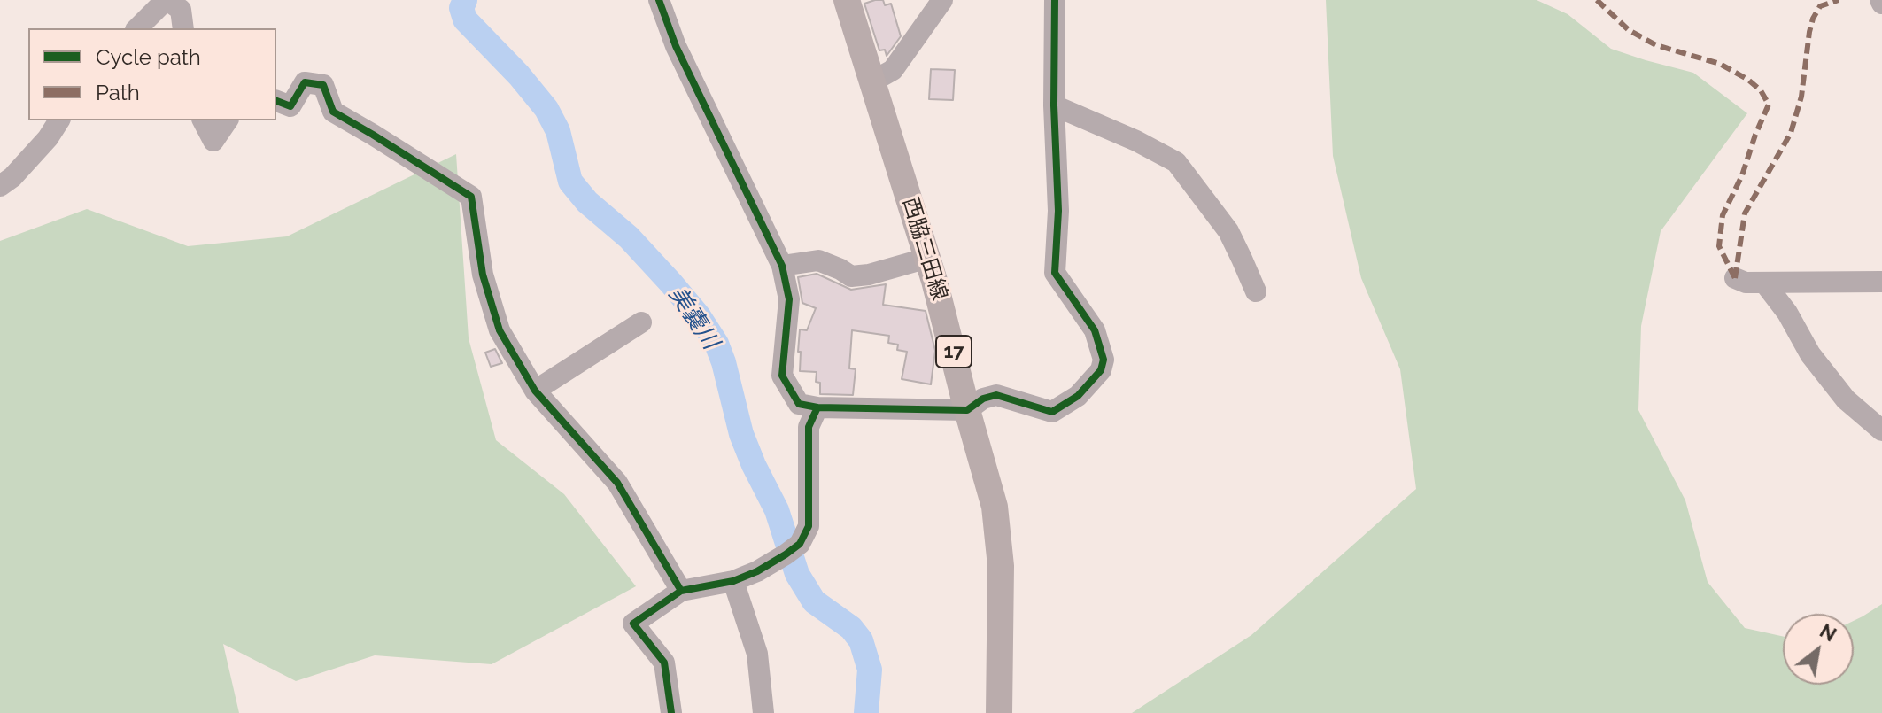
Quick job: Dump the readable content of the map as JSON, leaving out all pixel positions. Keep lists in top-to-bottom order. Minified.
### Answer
{"streets":{"main road":["西脇三田線","17"]},"water":["美嚢川"],"legend":["Cycle path","Path"],"north":"top right"}
